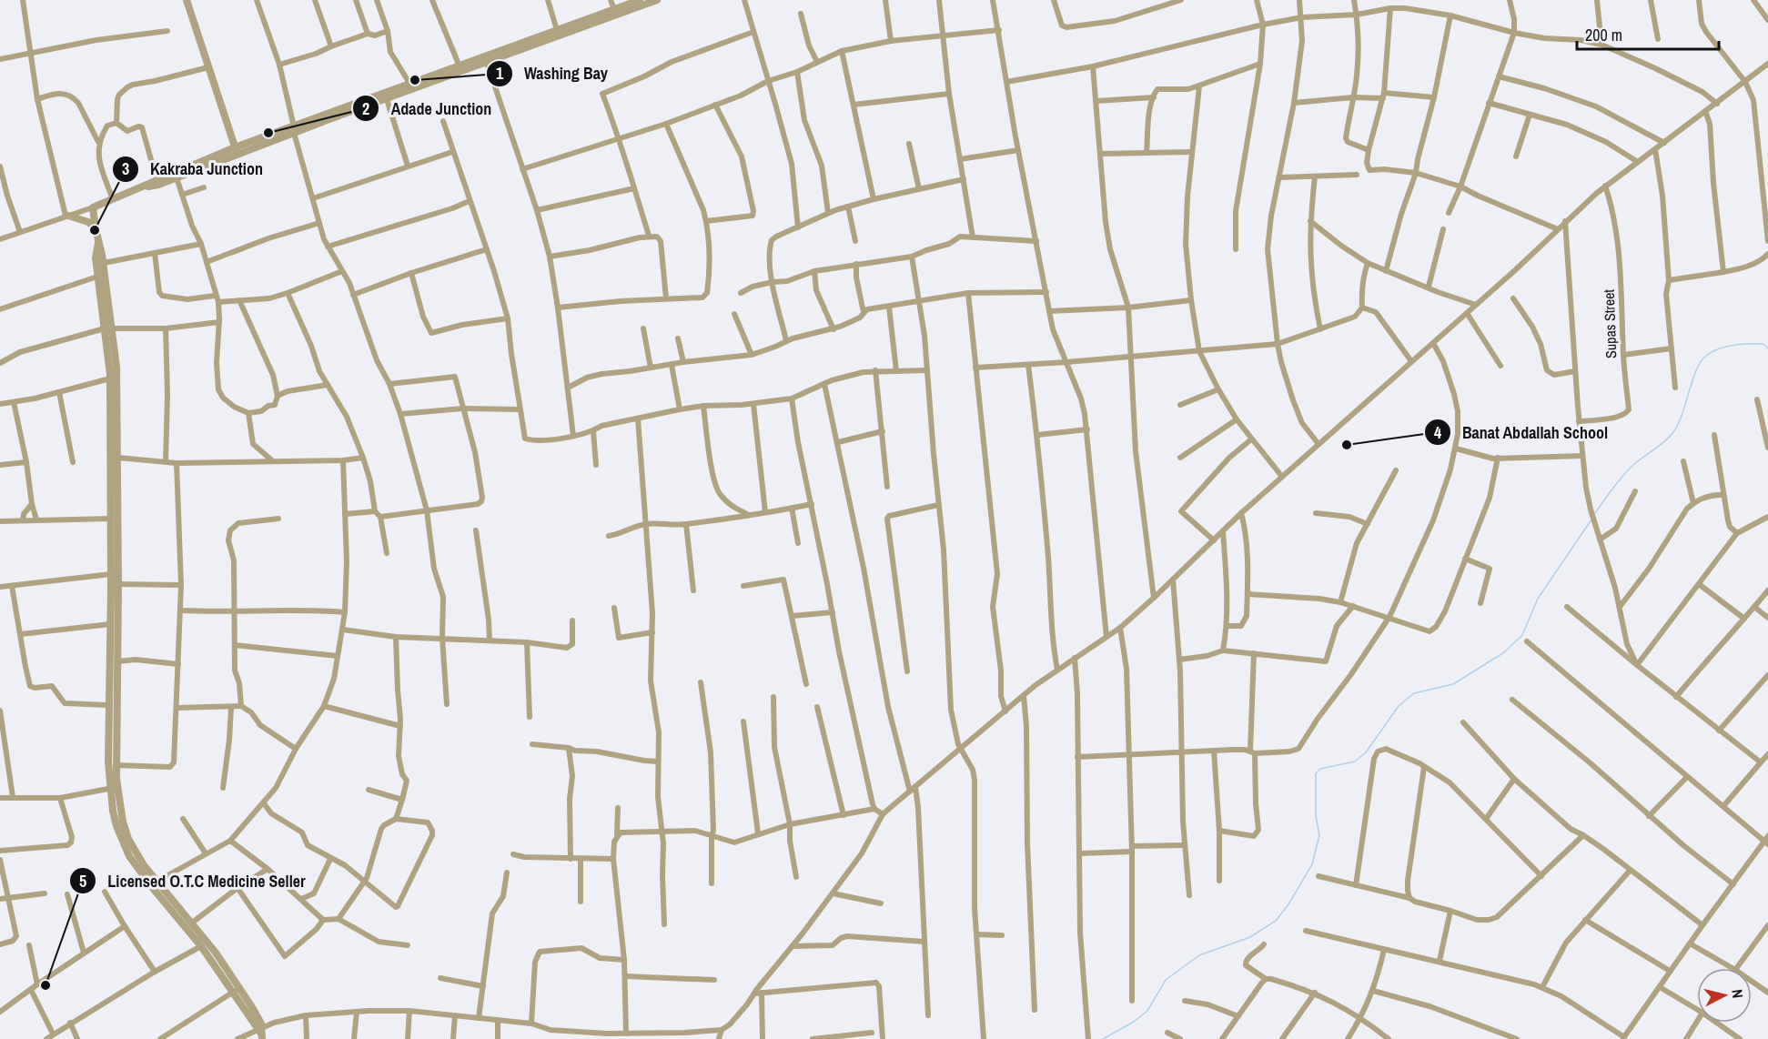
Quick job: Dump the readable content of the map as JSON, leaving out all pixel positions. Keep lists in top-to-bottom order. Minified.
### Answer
{"streets":{"street":["Supas Street"]},"places":["Washing Bay","Adade Junction","Kakraba Junction","Banat Abdallah School","Licensed O.T.C Medicine Seller"],"scale_bar":"200 m","north":"right"}
